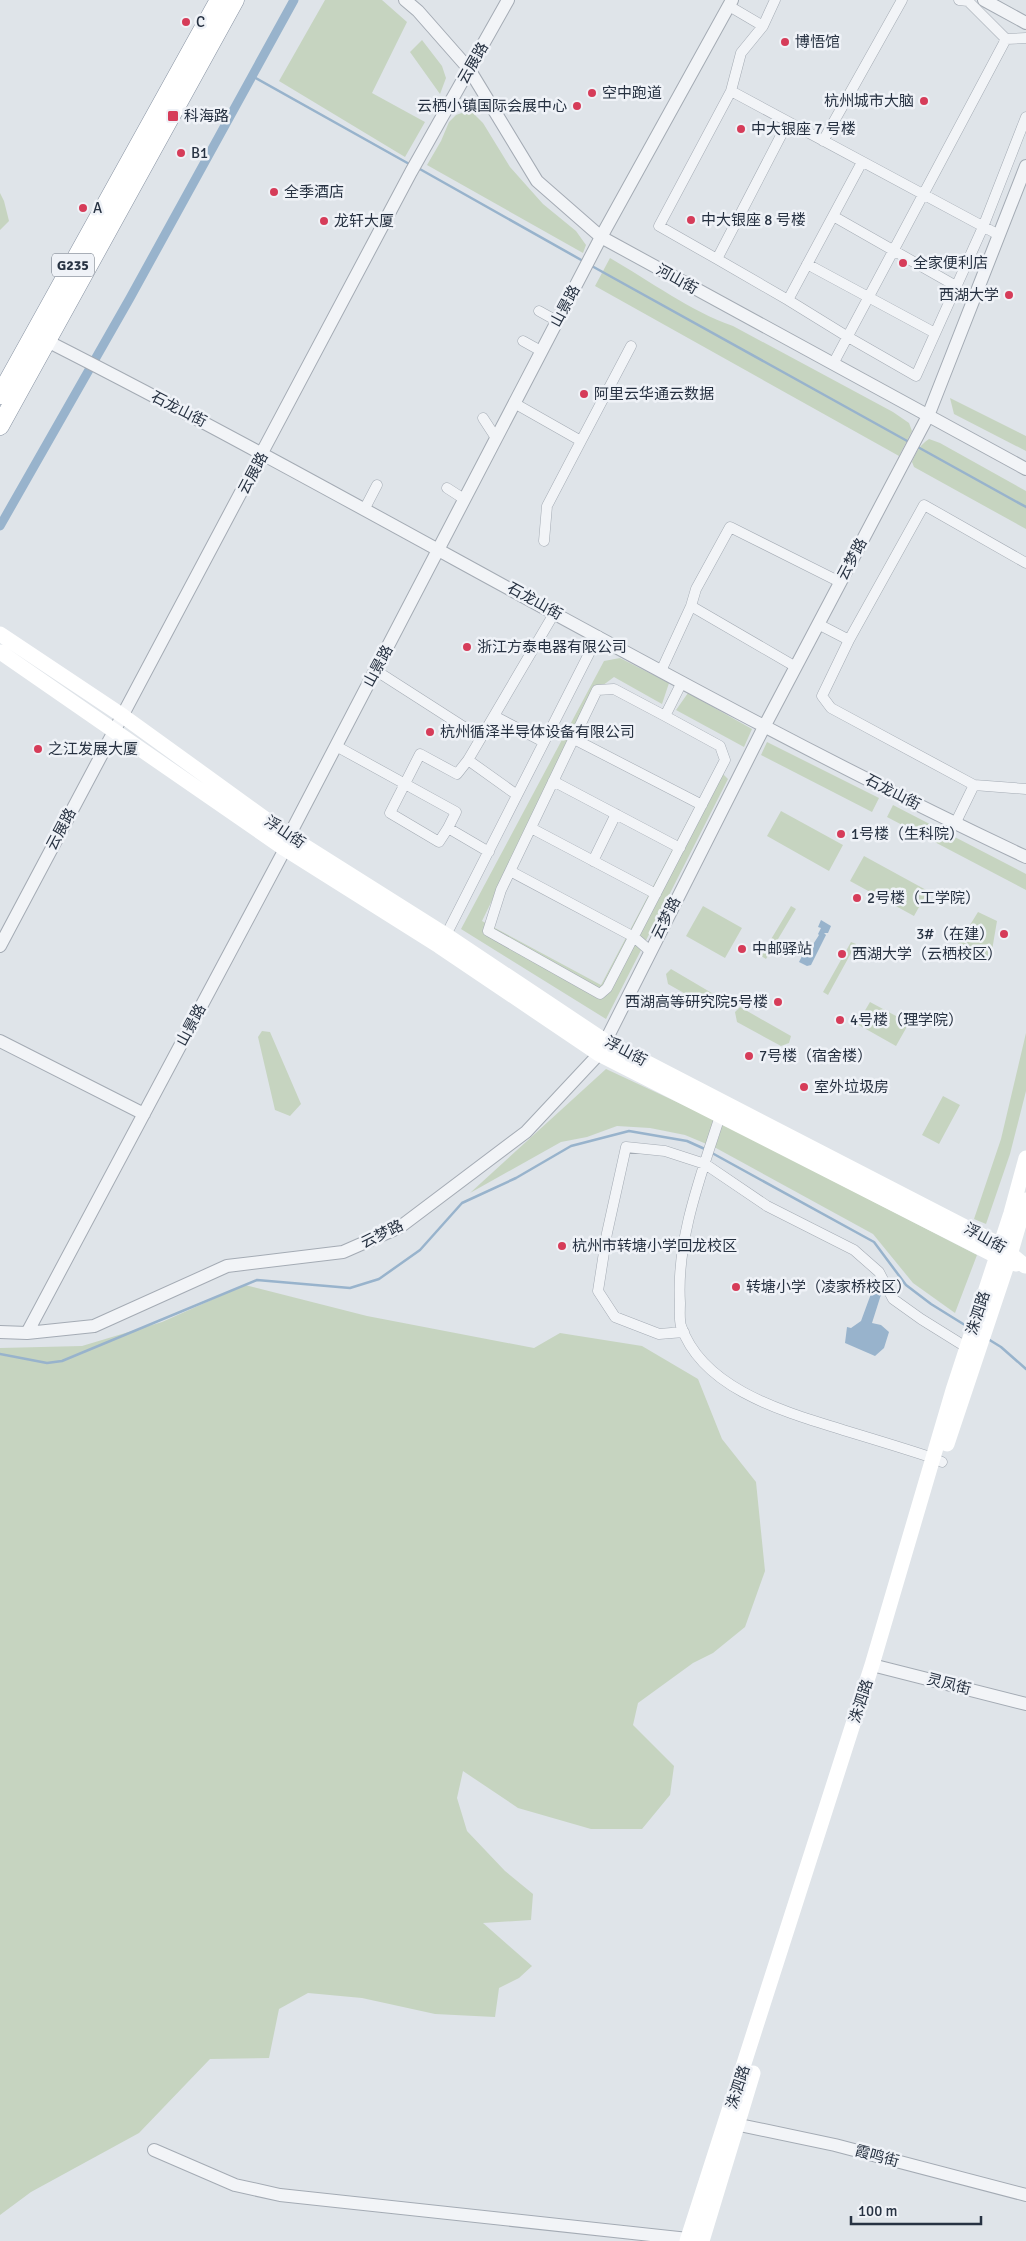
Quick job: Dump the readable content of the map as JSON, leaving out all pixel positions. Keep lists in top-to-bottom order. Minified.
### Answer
{"streets":{"highway":["G235"],"main road":["浮山街","洙泗路"],"street":["云展路","河山街","山景路","石龙山街","云梦路","灵凤街","霞鸣街"]},"crossings":[["云展路","河山街"],["云展路","石龙山街"],["云展路","浮山街"],["G235","石龙山街"],["河山街","山景路"],["河山街","云梦路"],["山景路","石龙山街"],["山景路","云梦路"],["山景路","浮山街"],["石龙山街","云梦路"],["云梦路","浮山街"],["浮山街","洙泗路"],["洙泗路","灵凤街"],["洙泗路","霞鸣街"]],"places":{"other":["C","博悟馆","空中跑道","杭州城市大脑","云栖小镇国际会展中心","中大银座 7 号楼","B1","全季酒店","A","中大银座 8 号楼","龙轩大厦","全家便利店","西湖大学","阿里云华通云数据","浙江方泰电器有限公司","杭州循泽半导体设备有限公司","之江发展大厦","1号楼（生科院）","2号楼（工学院）","3#（在建）","中邮驿站","西湖大学（云栖校区）","西湖高等研究院5号楼","4号楼（理学院）","7号楼（宿舍楼）","室外垃圾房","杭州市转塘小学回龙校区","转塘小学（凌家桥校区）"],"transit":["科海路"]},"scale_bar":"100 m"}
